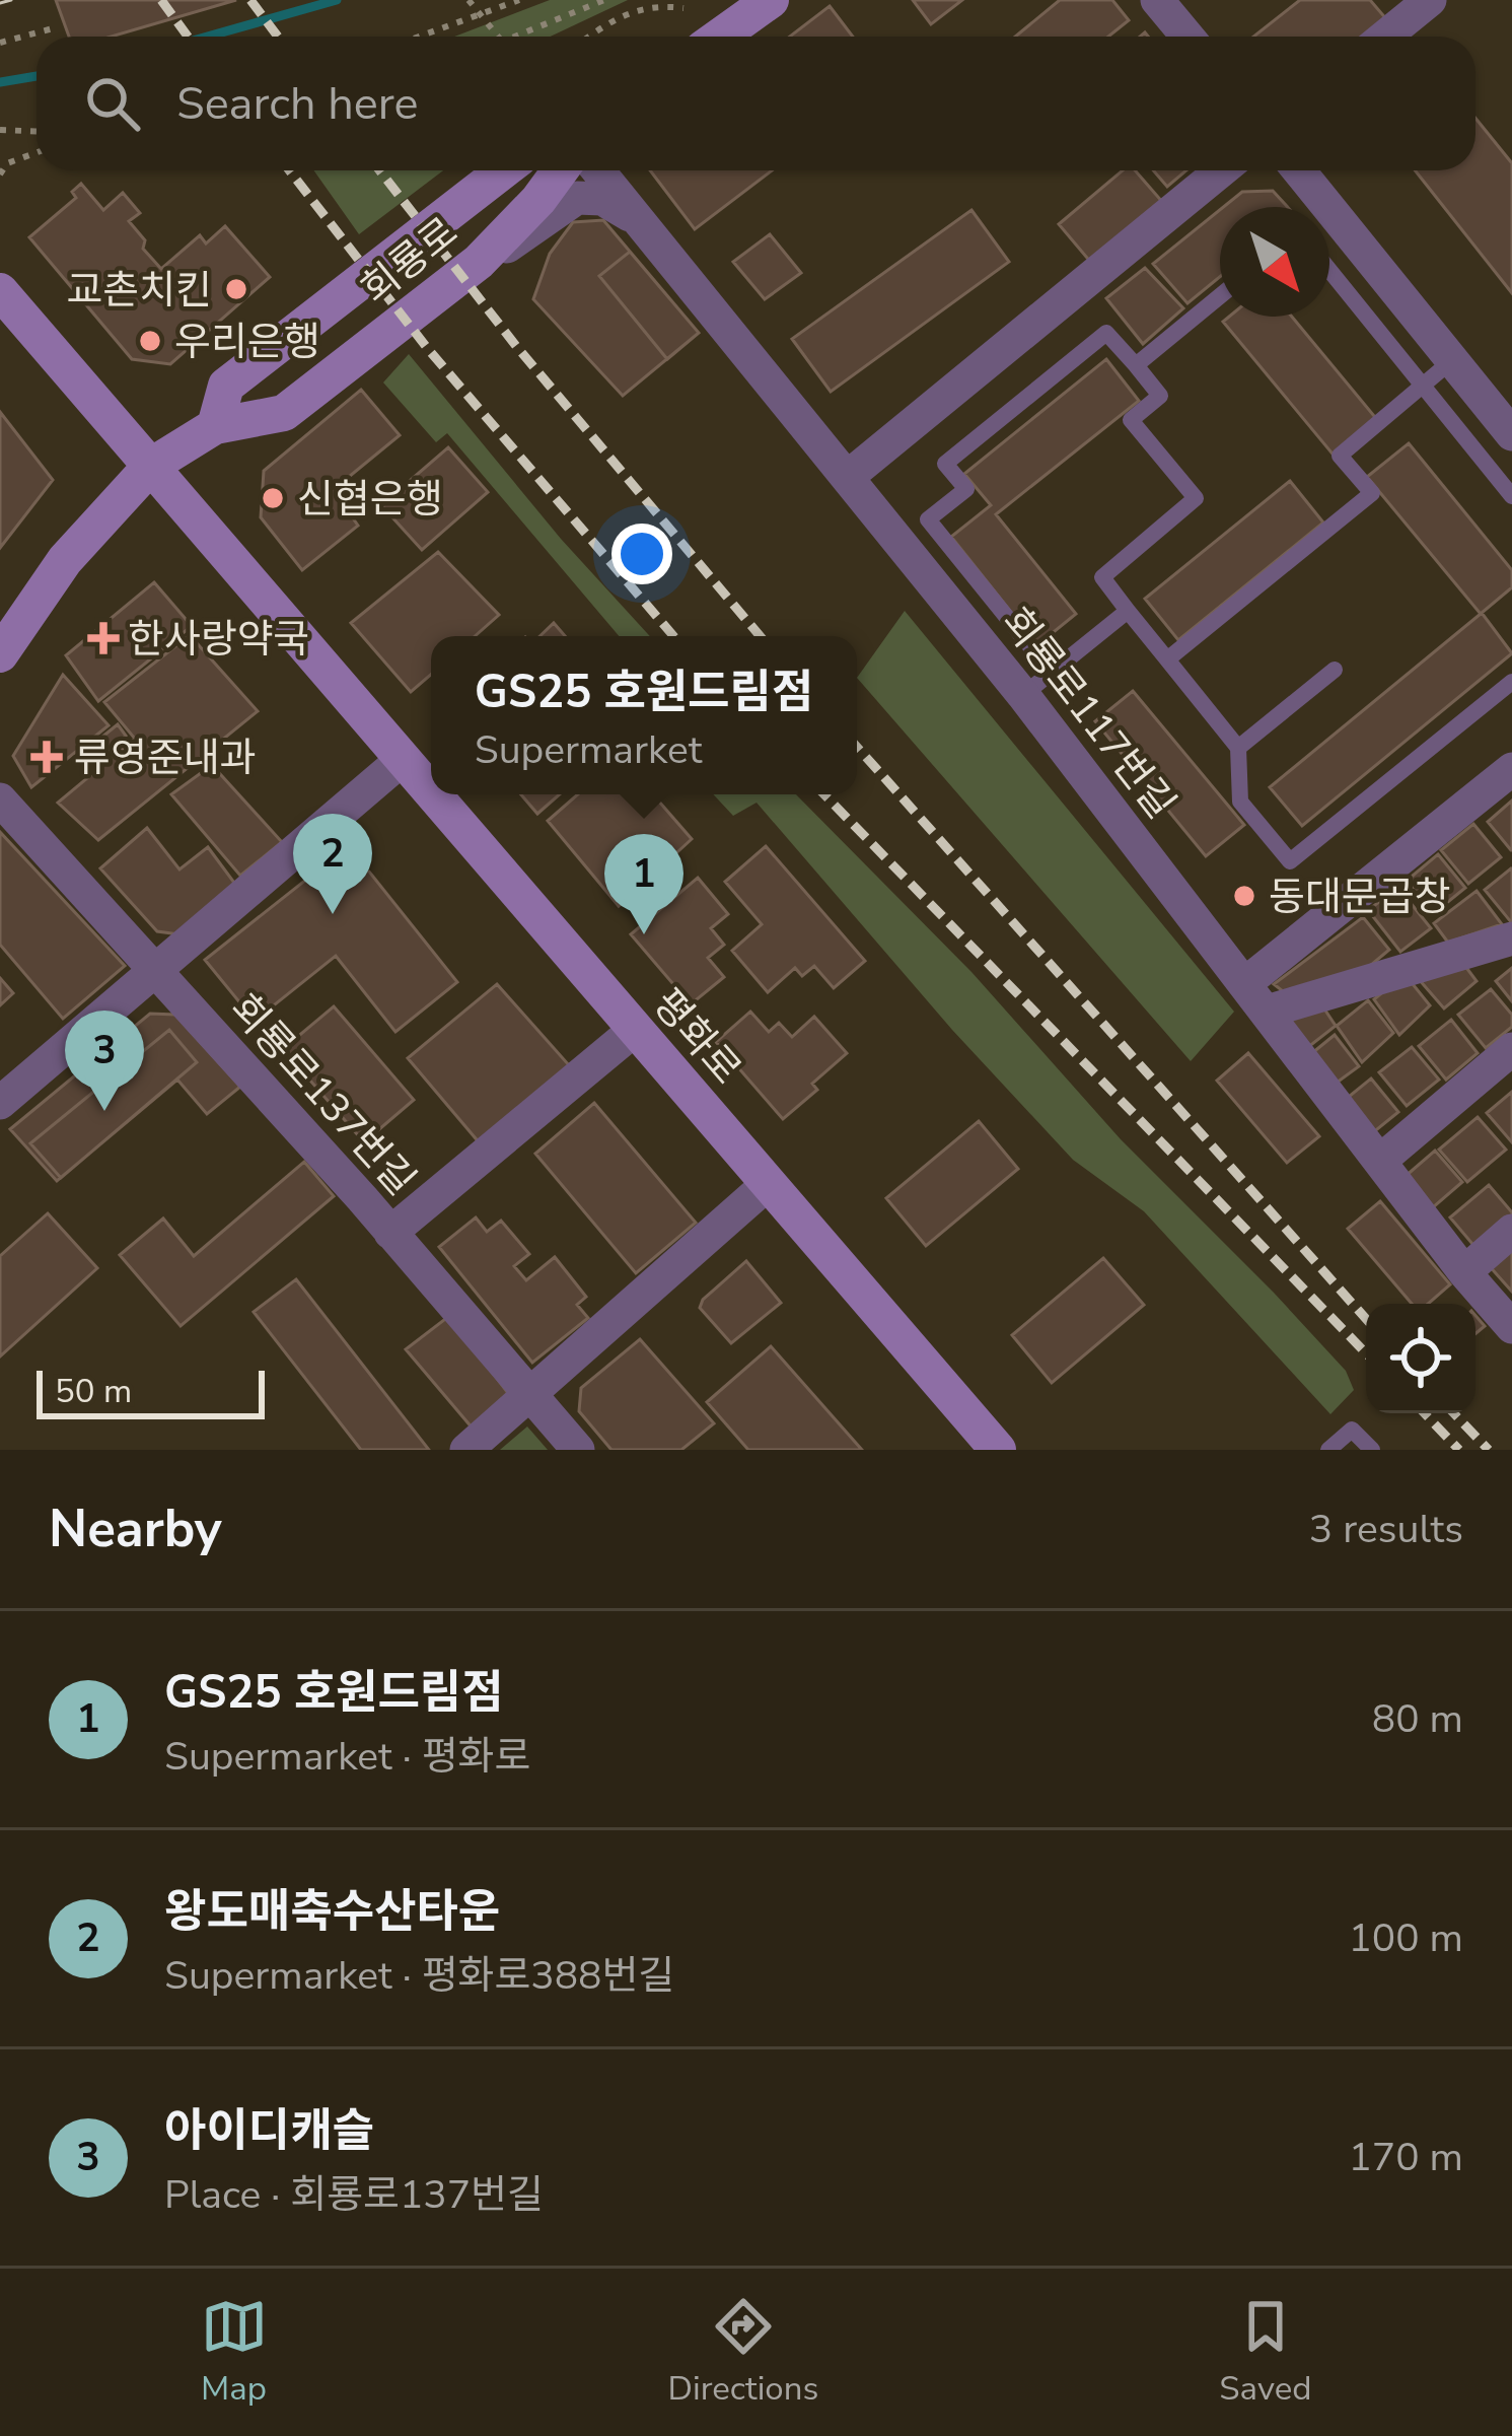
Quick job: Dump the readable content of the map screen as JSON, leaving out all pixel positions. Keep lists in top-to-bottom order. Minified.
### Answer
{"streets":{"main road":["회룡로","평화로"],"street":["회룡로117번길","회룡로137번길"]},"crossings":[["회룡로","평화로"]],"places":{"other":["교촌치킨","우리은행","신협은행","동대문곱창"],"health":["한사랑약국","류영준내과"]},"scale_bar":"50 m","north":"bottom right","page":{"search":"Search here","popup":["GS25 호원드림점","Supermarket"],"pins":["2","1","3"],"scale":"50 m","heading":["Nearby","3 results"],"list":[{"mark":"1","name":"GS25 호원드림점","note":"Supermarket · 평화로","value":"80 m"},{"mark":"2","name":"왕도매축수산타운","note":"Supermarket · 평화로388번길","value":"100 m"},{"mark":"3","name":"아이디캐슬","note":"Place · 회룡로137번길","value":"170 m"}],"nav":["Map","Directions","Saved"]}}
